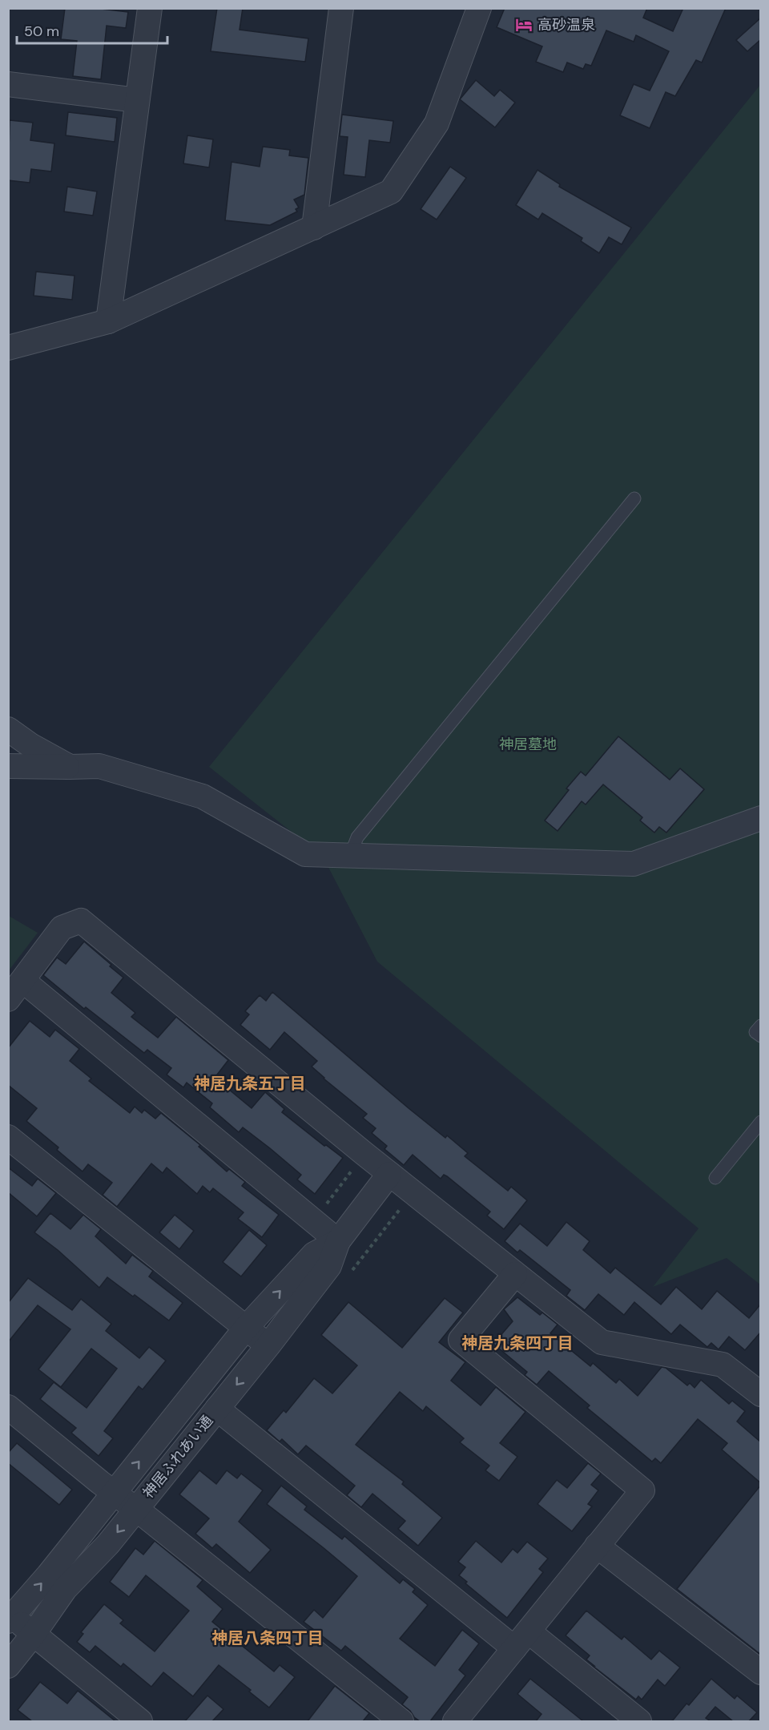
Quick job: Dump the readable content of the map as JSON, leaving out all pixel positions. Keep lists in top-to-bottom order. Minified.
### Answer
{"streets":{"street":["神居ふれあい通"]},"districts":["神居九条五丁目","神居九条四丁目","神居八条四丁目"],"parks":["神居墓地"],"places":{"hotel":["高砂温泉"]},"scale_bar":"50 m"}
